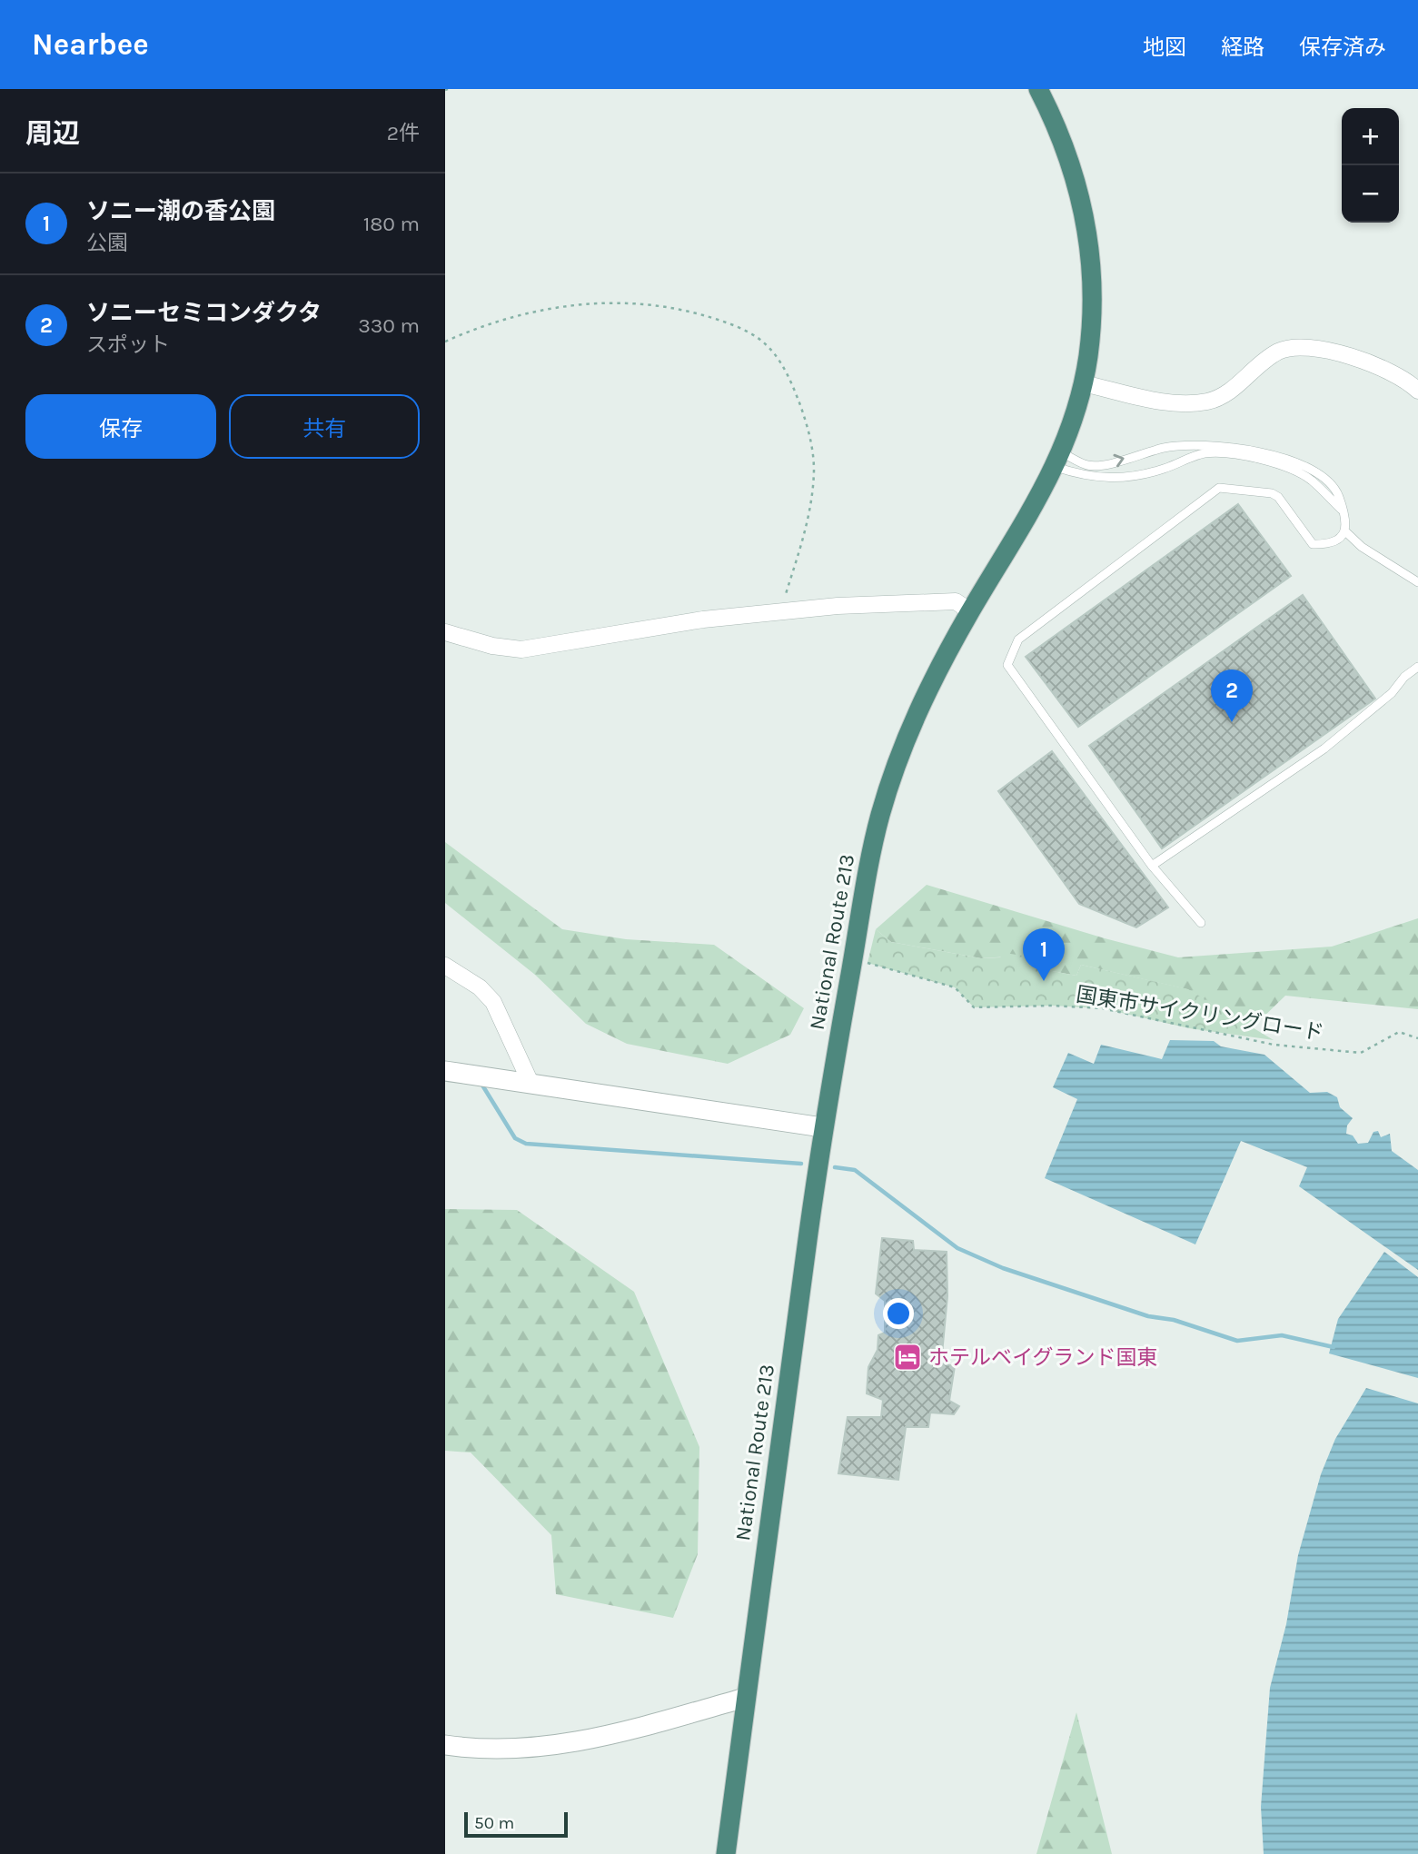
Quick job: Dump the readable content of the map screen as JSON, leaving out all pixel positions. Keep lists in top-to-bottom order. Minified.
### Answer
{"streets":{"highway":["National Route 213"],"path":["国東市サイクリングロード"]},"places":{"hotel":["ホテルベイグランド国東"]},"scale_bar":"50 m","page":{"header":"Nearbee","nav":["地図","経路","保存済み"],"heading":["周辺","2件"],"map_buttons":["+","−"],"list":[{"mark":"1","name":"ソニー潮の香公園","note":"公園","value":"180 m"},{"mark":"2","name":"ソニーセミコンダクタ","note":"スポット","value":"330 m"}],"buttons":["保存","共有"],"pins":["2","1"],"scale":"50 m"}}
